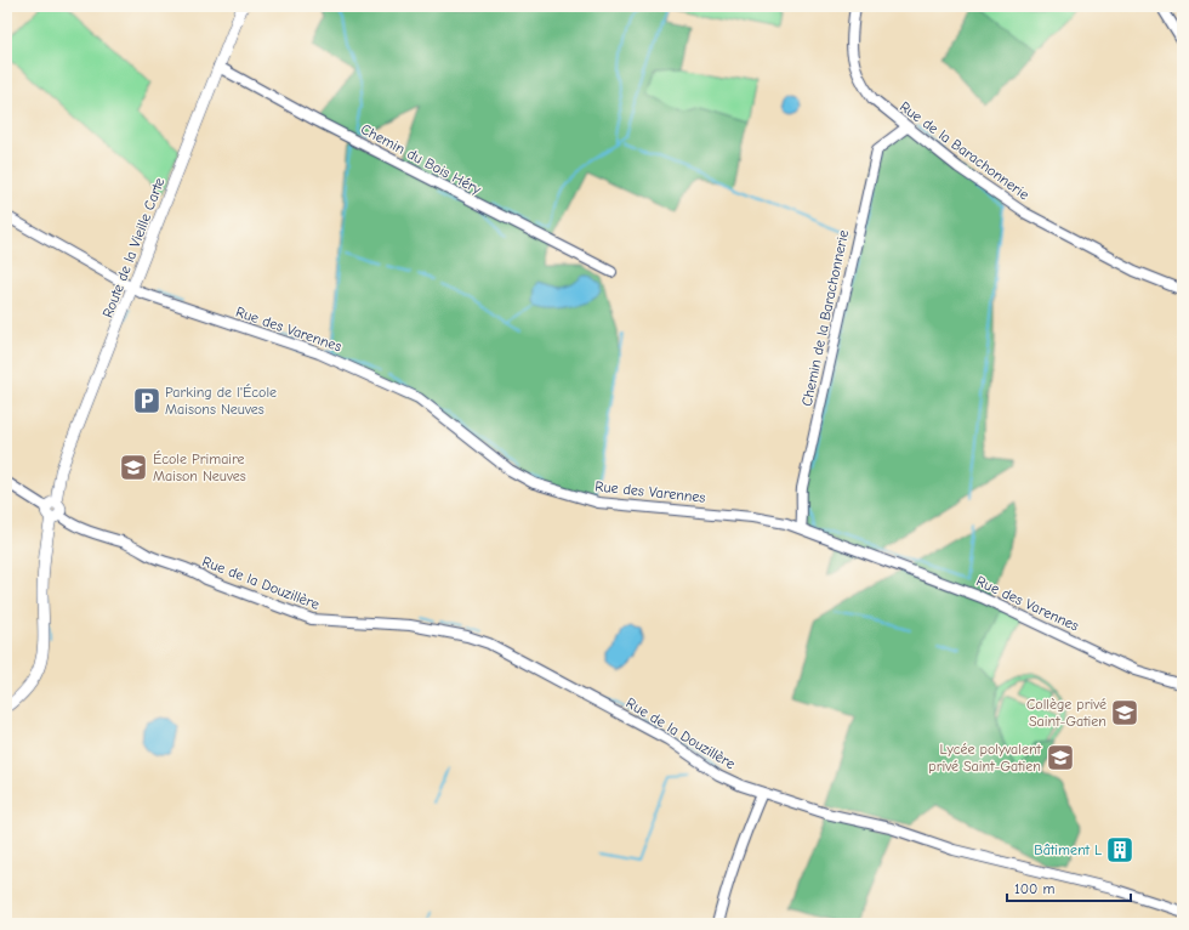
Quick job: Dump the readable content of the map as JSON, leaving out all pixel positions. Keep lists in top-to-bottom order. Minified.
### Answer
{"streets":{"street":["Rue de la Barachonnerie","Chemin du Bois Héry","Route de la Vieille Carte","Chemin de la Barachonnerie","Rue des Varennes","Rue de la Douzillère"]},"crossings":[["Rue de la Barachonnerie","Chemin de la Barachonnerie"],["Chemin du Bois Héry","Route de la Vieille Carte"],["Route de la Vieille Carte","Rue des Varennes"],["Route de la Vieille Carte","Rue de la Douzillère"],["Chemin de la Barachonnerie","Rue des Varennes"]],"places":{"parking":["Parking de l'École Maisons Neuves"],"school or university":["École Primaire Maison Neuves","Collège privé Saint-Gatien","Lycée polyvalent privé Saint-Gatien"],"building":["Bâtiment L"]},"scale_bar":"100 m"}
